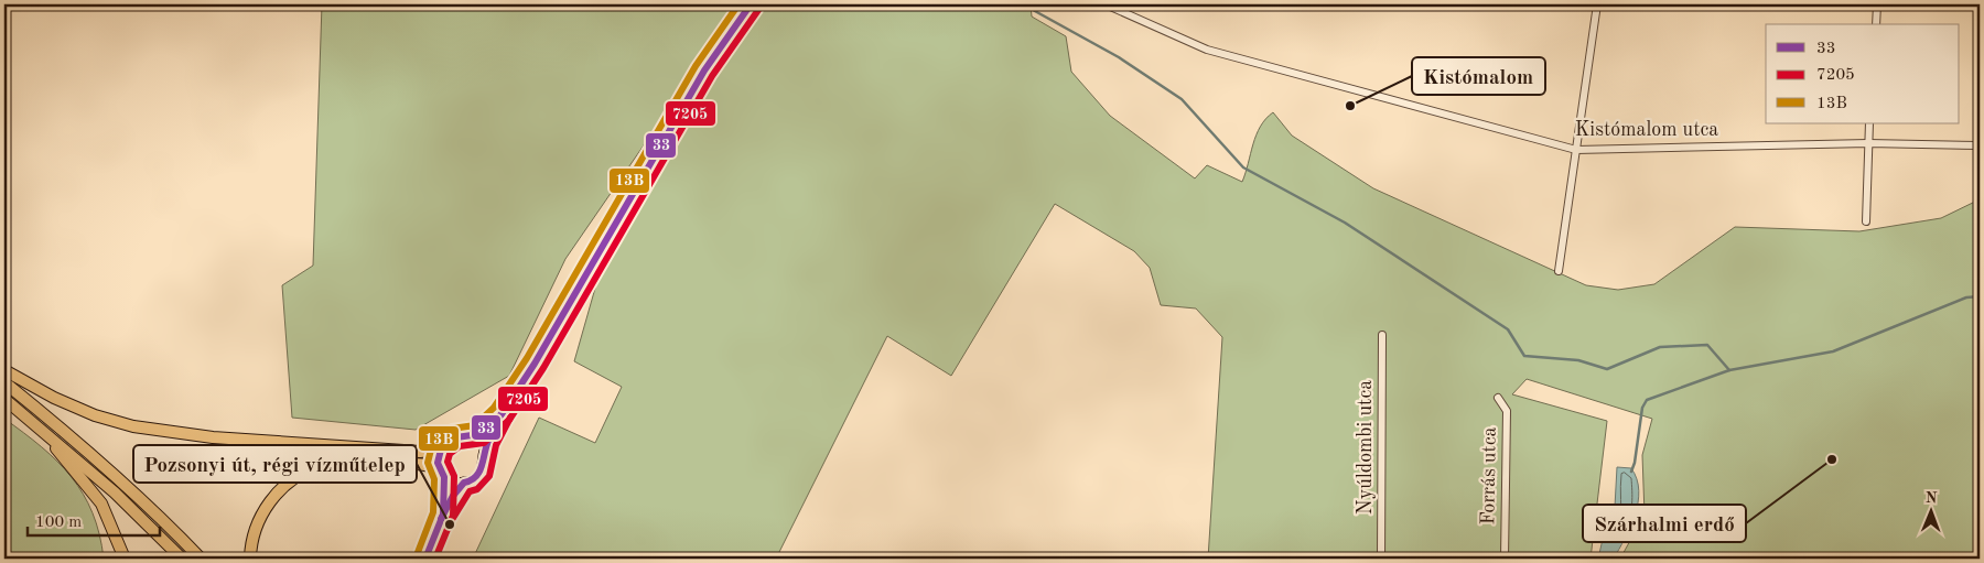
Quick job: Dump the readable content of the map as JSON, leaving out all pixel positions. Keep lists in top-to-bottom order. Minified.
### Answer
{"streets":{"street":["Kistómalom utca","Nyúldombi utca","Forrás utca"]},"places":["Kistómalom","Szárhalmi erdő","Pozsonyi út, régi vízműtelep"],"lines":["transit line 33","transit line 13B","transit line 7205"],"legend":["33","7205","13B"],"scale_bar":"100 m","north":"top"}
